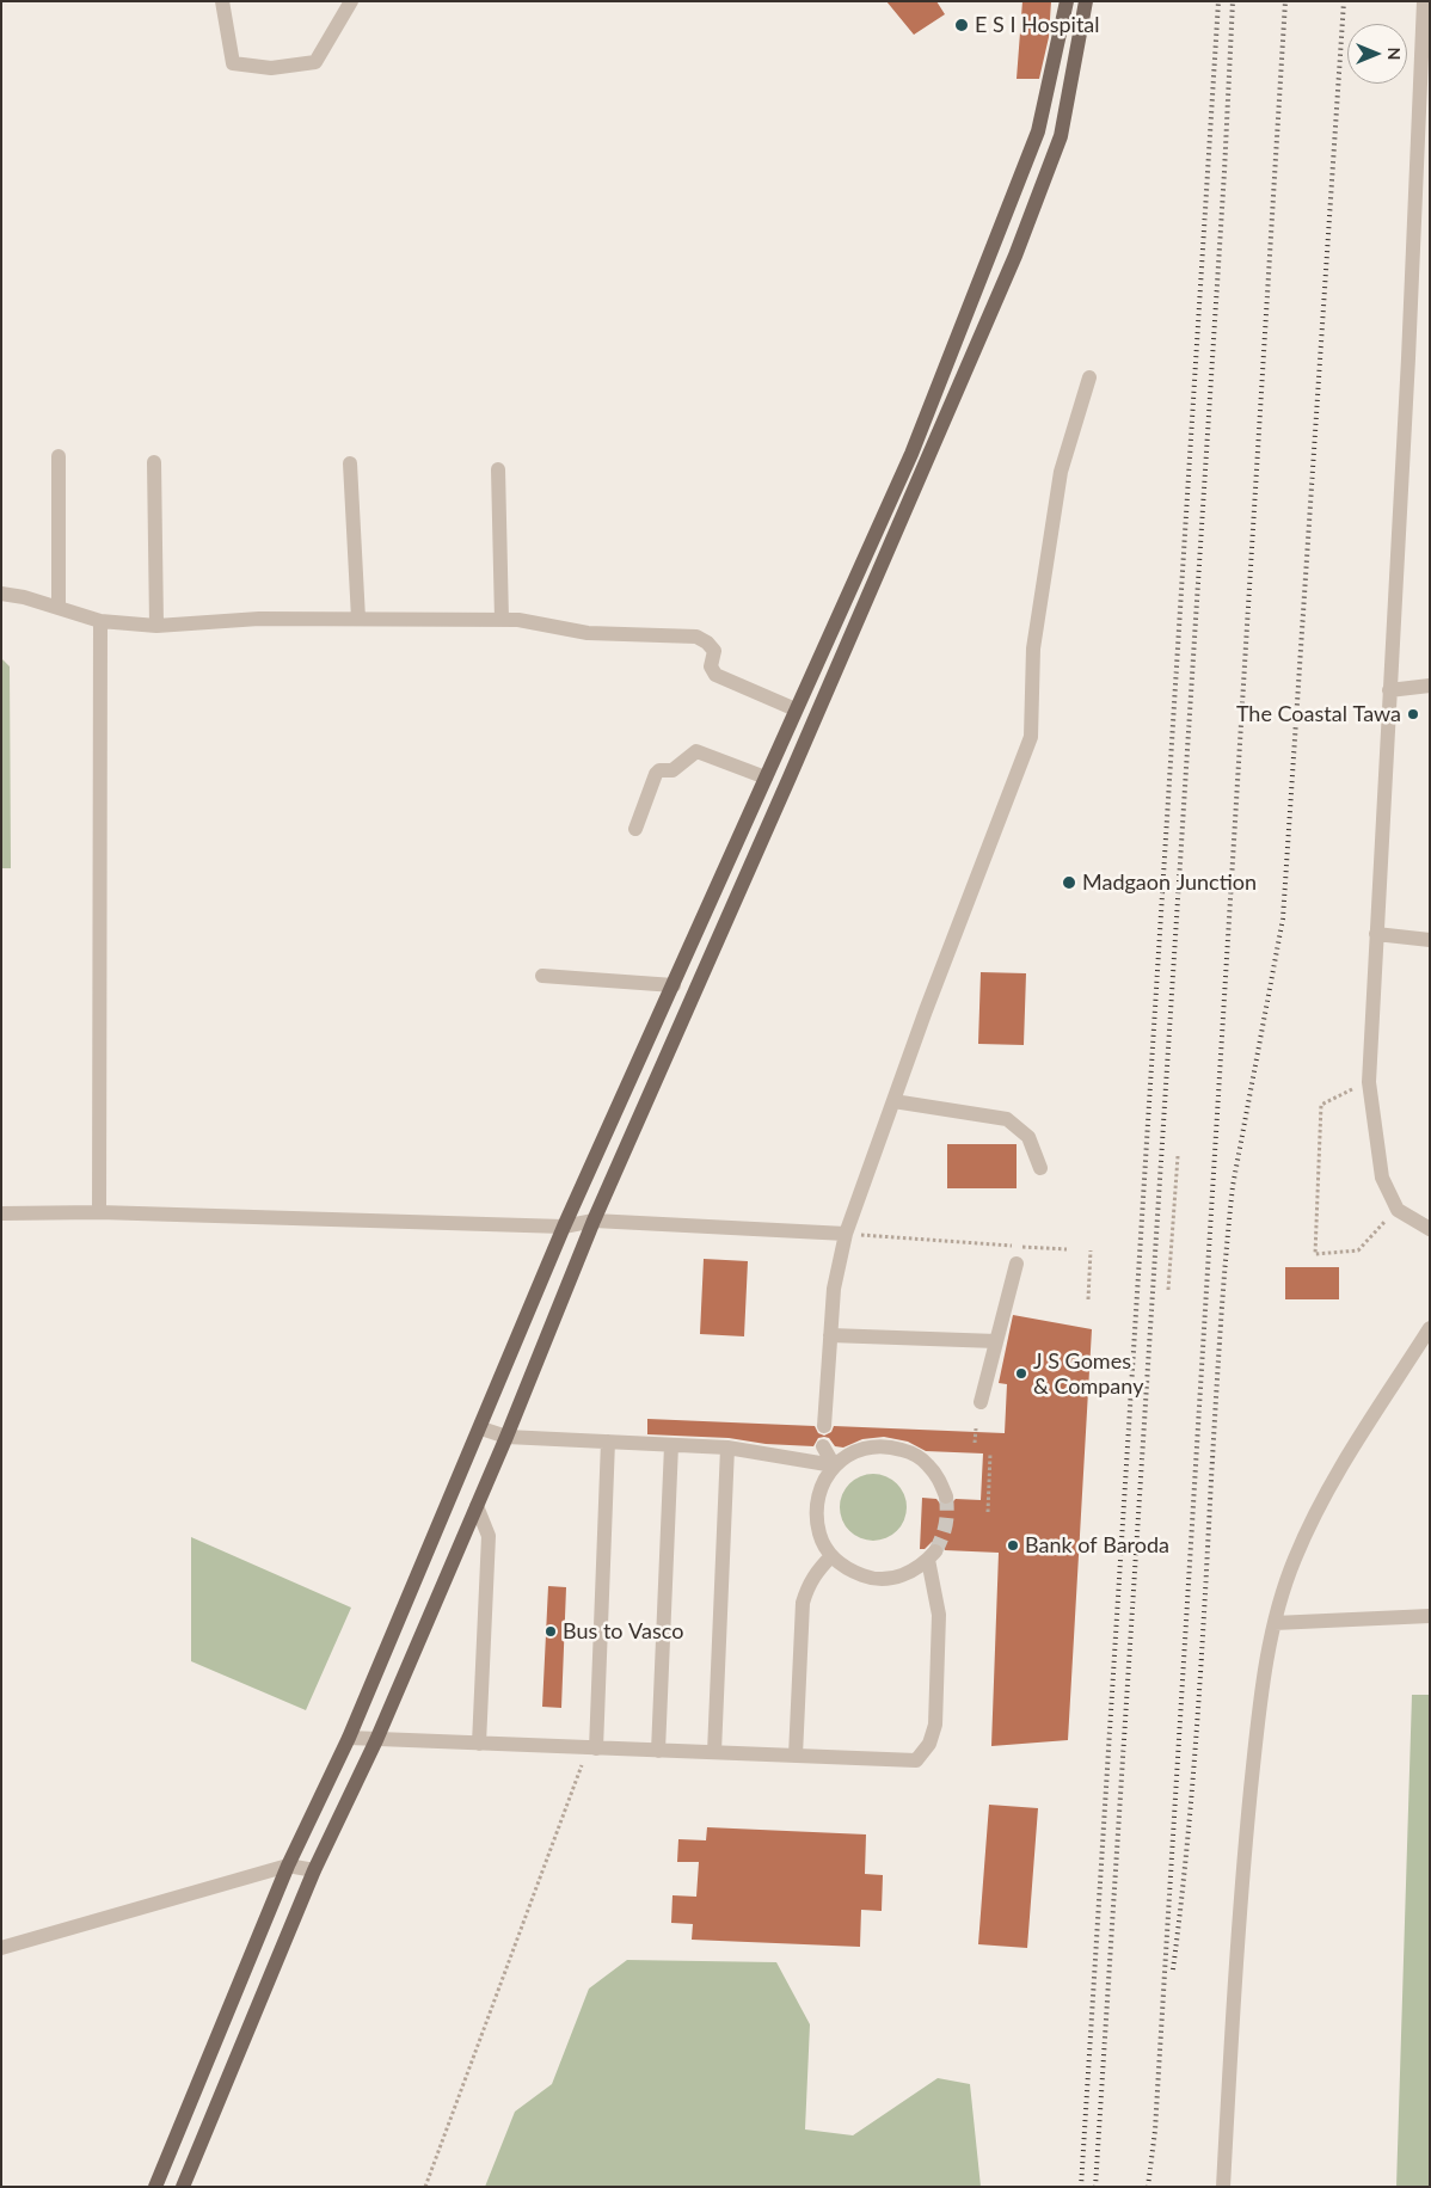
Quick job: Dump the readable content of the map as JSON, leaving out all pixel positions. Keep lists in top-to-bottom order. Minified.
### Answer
{"places":["E S I Hospital","The Coastal Tawa","Madgaon Junction","J S Gomes & Company","Bank of Baroda","Bus to Vasco"],"north":"right"}
